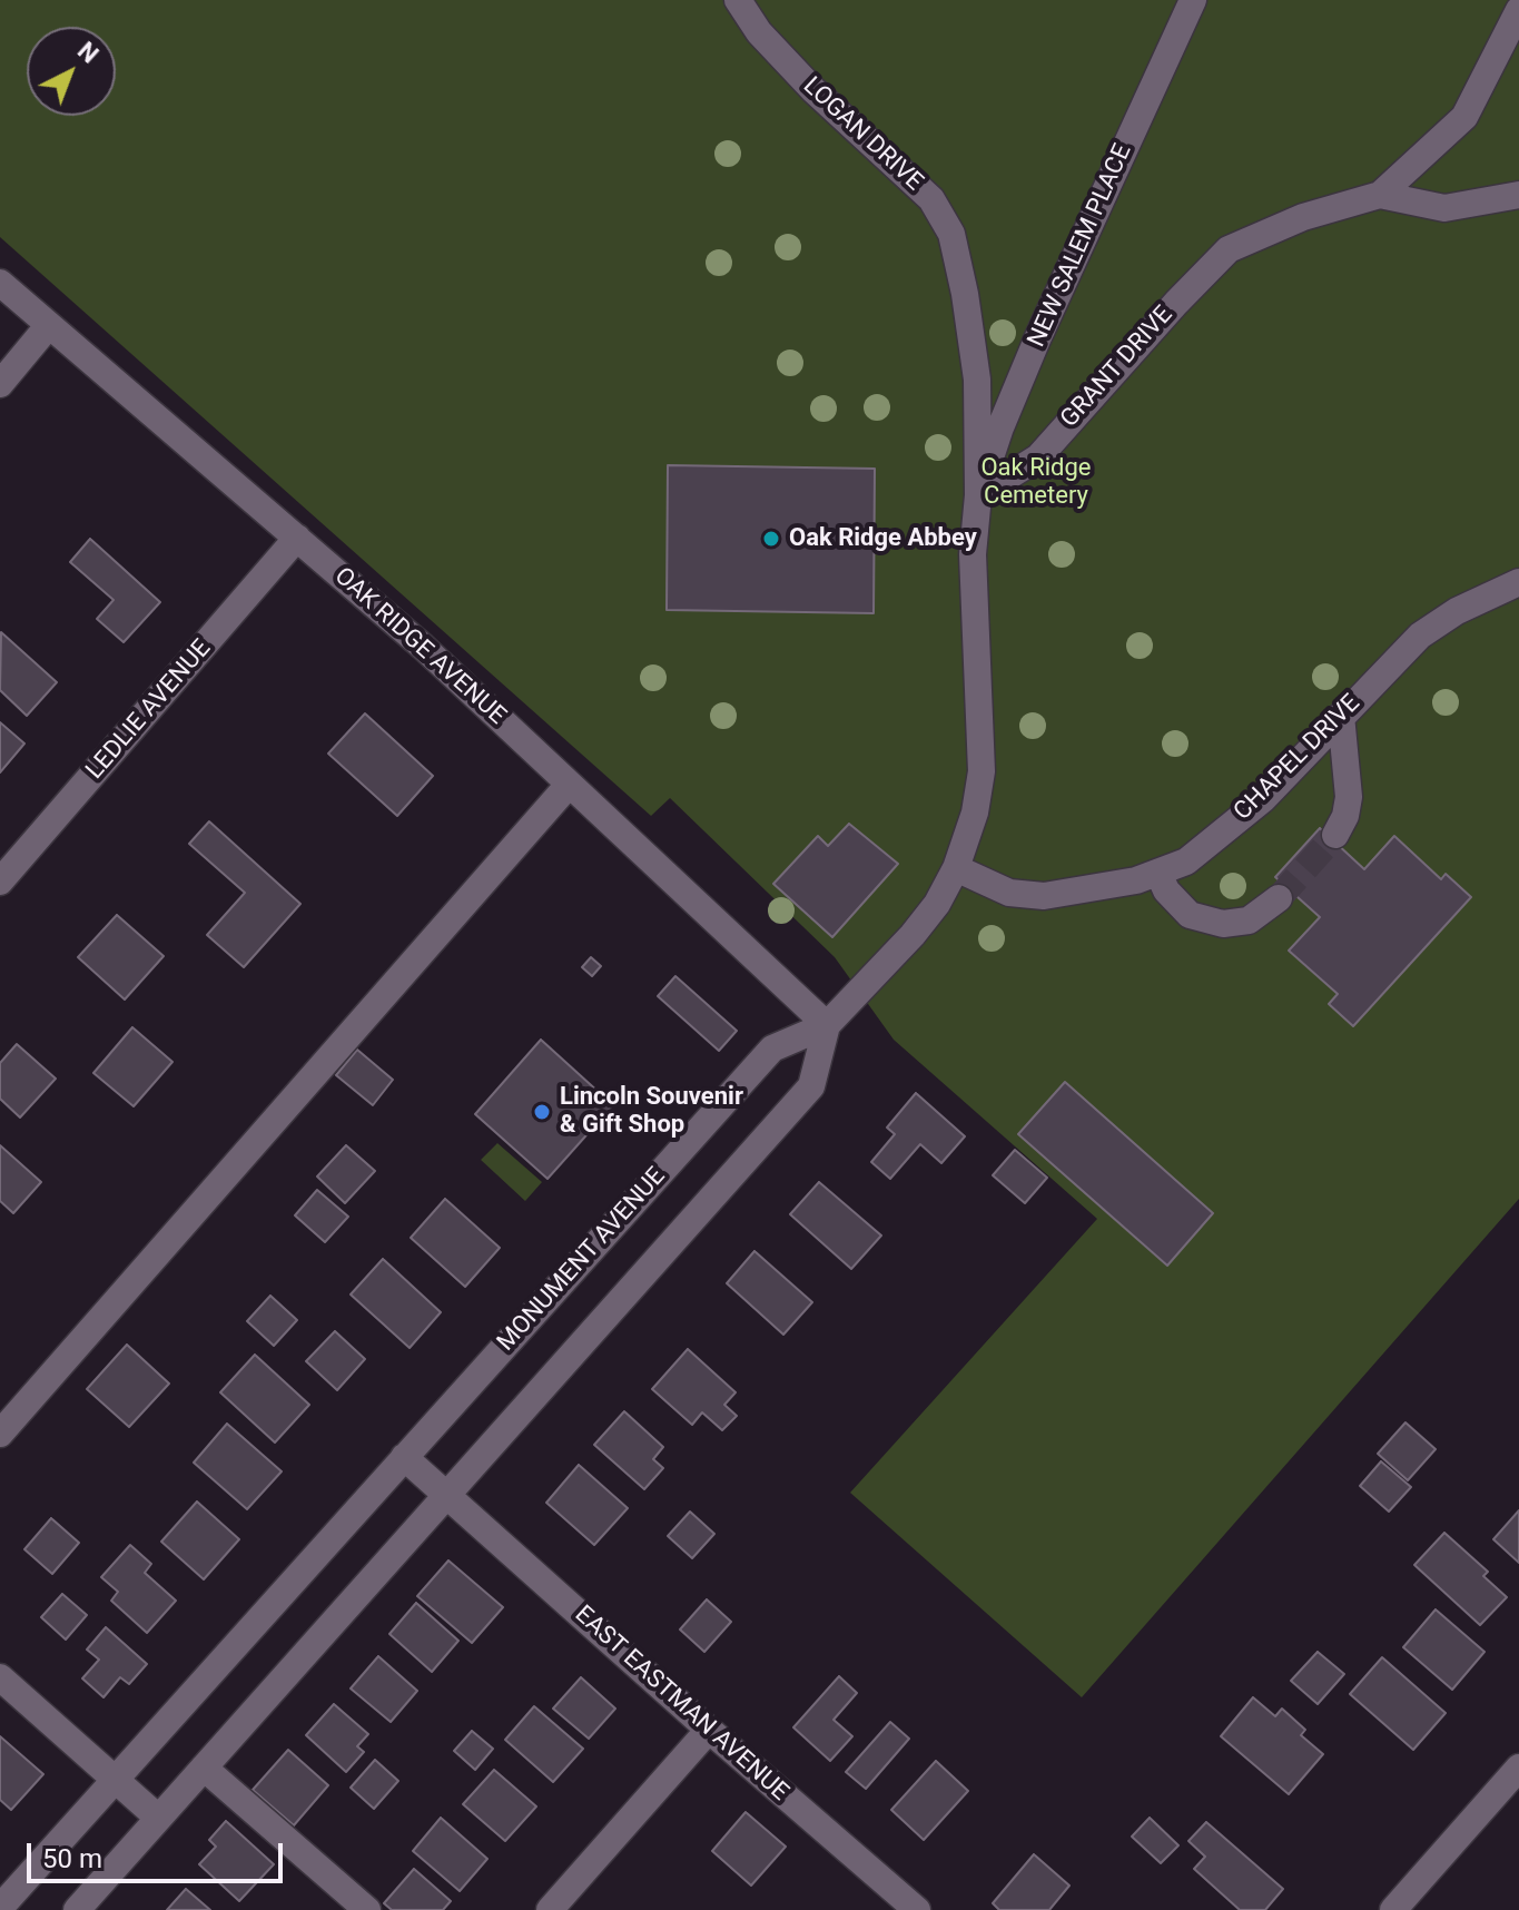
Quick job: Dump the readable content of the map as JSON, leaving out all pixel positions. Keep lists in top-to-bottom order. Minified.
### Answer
{"streets":{"street":["LOGAN DRIVE","NEW SALEM PLACE","GRANT DRIVE","OAK RIDGE AVENUE","LEDLIE AVENUE","CHAPEL DRIVE","MONUMENT AVENUE","EAST EASTMAN AVENUE"]},"crossings":[["LOGAN DRIVE","NEW SALEM PLACE"],["LOGAN DRIVE","GRANT DRIVE"],["NEW SALEM PLACE","GRANT DRIVE"],["OAK RIDGE AVENUE","LEDLIE AVENUE"],["OAK RIDGE AVENUE","MONUMENT AVENUE"],["MONUMENT AVENUE","EAST EASTMAN AVENUE"]],"parks":["Oak Ridge Cemetery"],"places":["Oak Ridge Abbey","Lincoln Souvenir & Gift Shop"],"scale_bar":"50 m","north":"top right"}
